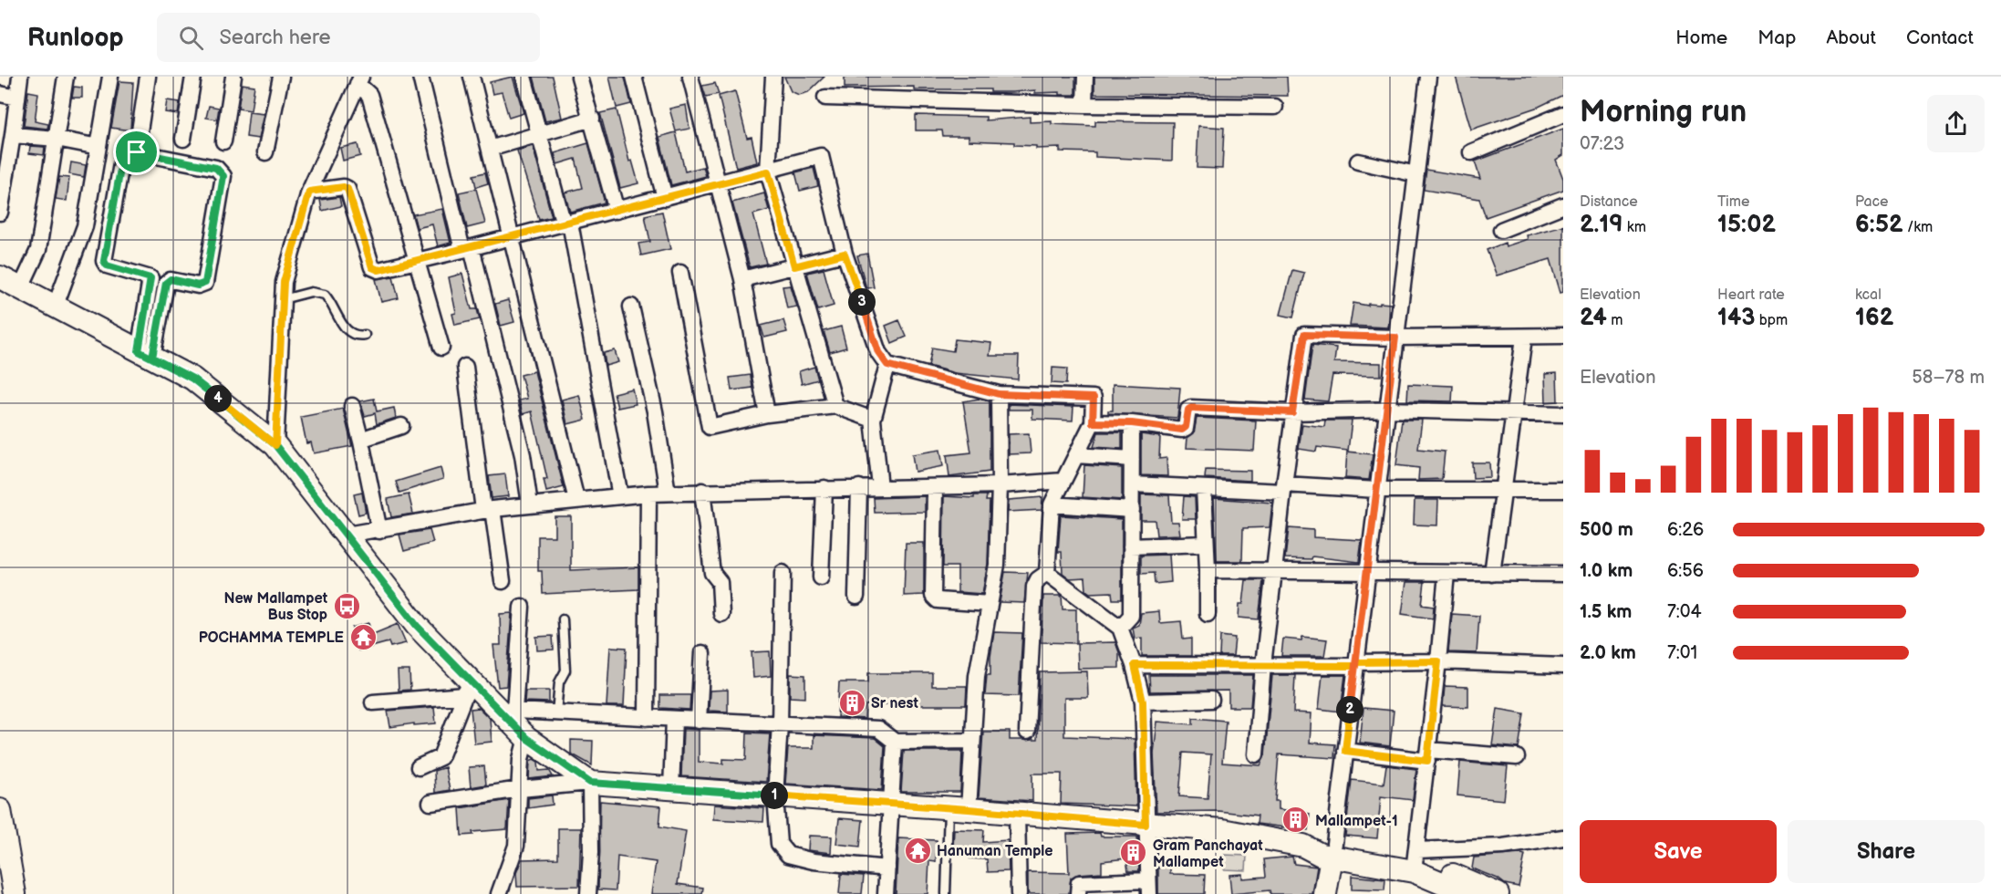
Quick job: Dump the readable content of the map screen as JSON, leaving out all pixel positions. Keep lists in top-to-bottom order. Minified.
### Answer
{"places":{"bus stop":["New Mallampet Bus Stop"],"temple":["POCHAMMA TEMPLE","Hanuman Temple"],"building":["Sr nest","Mallampet-1","Gram Panchayat Mallampet"]},"page":{"header":"Runloop","search":"Search here","nav":["Home","Map","About","Contact"],"heading":["Morning run","07:23"],"stats":[["Distance","2.19 km"],["Time","15:02"],["Pace","6:52 /km"],["Elevation","24 m"],["Heart rate","143 bpm"],["kcal","162"]],"pins":["3","4","2","1"],"chart":["Elevation","58–78 m"],"list":[{"name":"500 m","note":"6:26"},{"name":"1.0 km","note":"6:56"},{"name":"1.5 km","note":"7:04"},{"name":"2.0 km","note":"7:01"}],"buttons":["Save","Share"]}}
